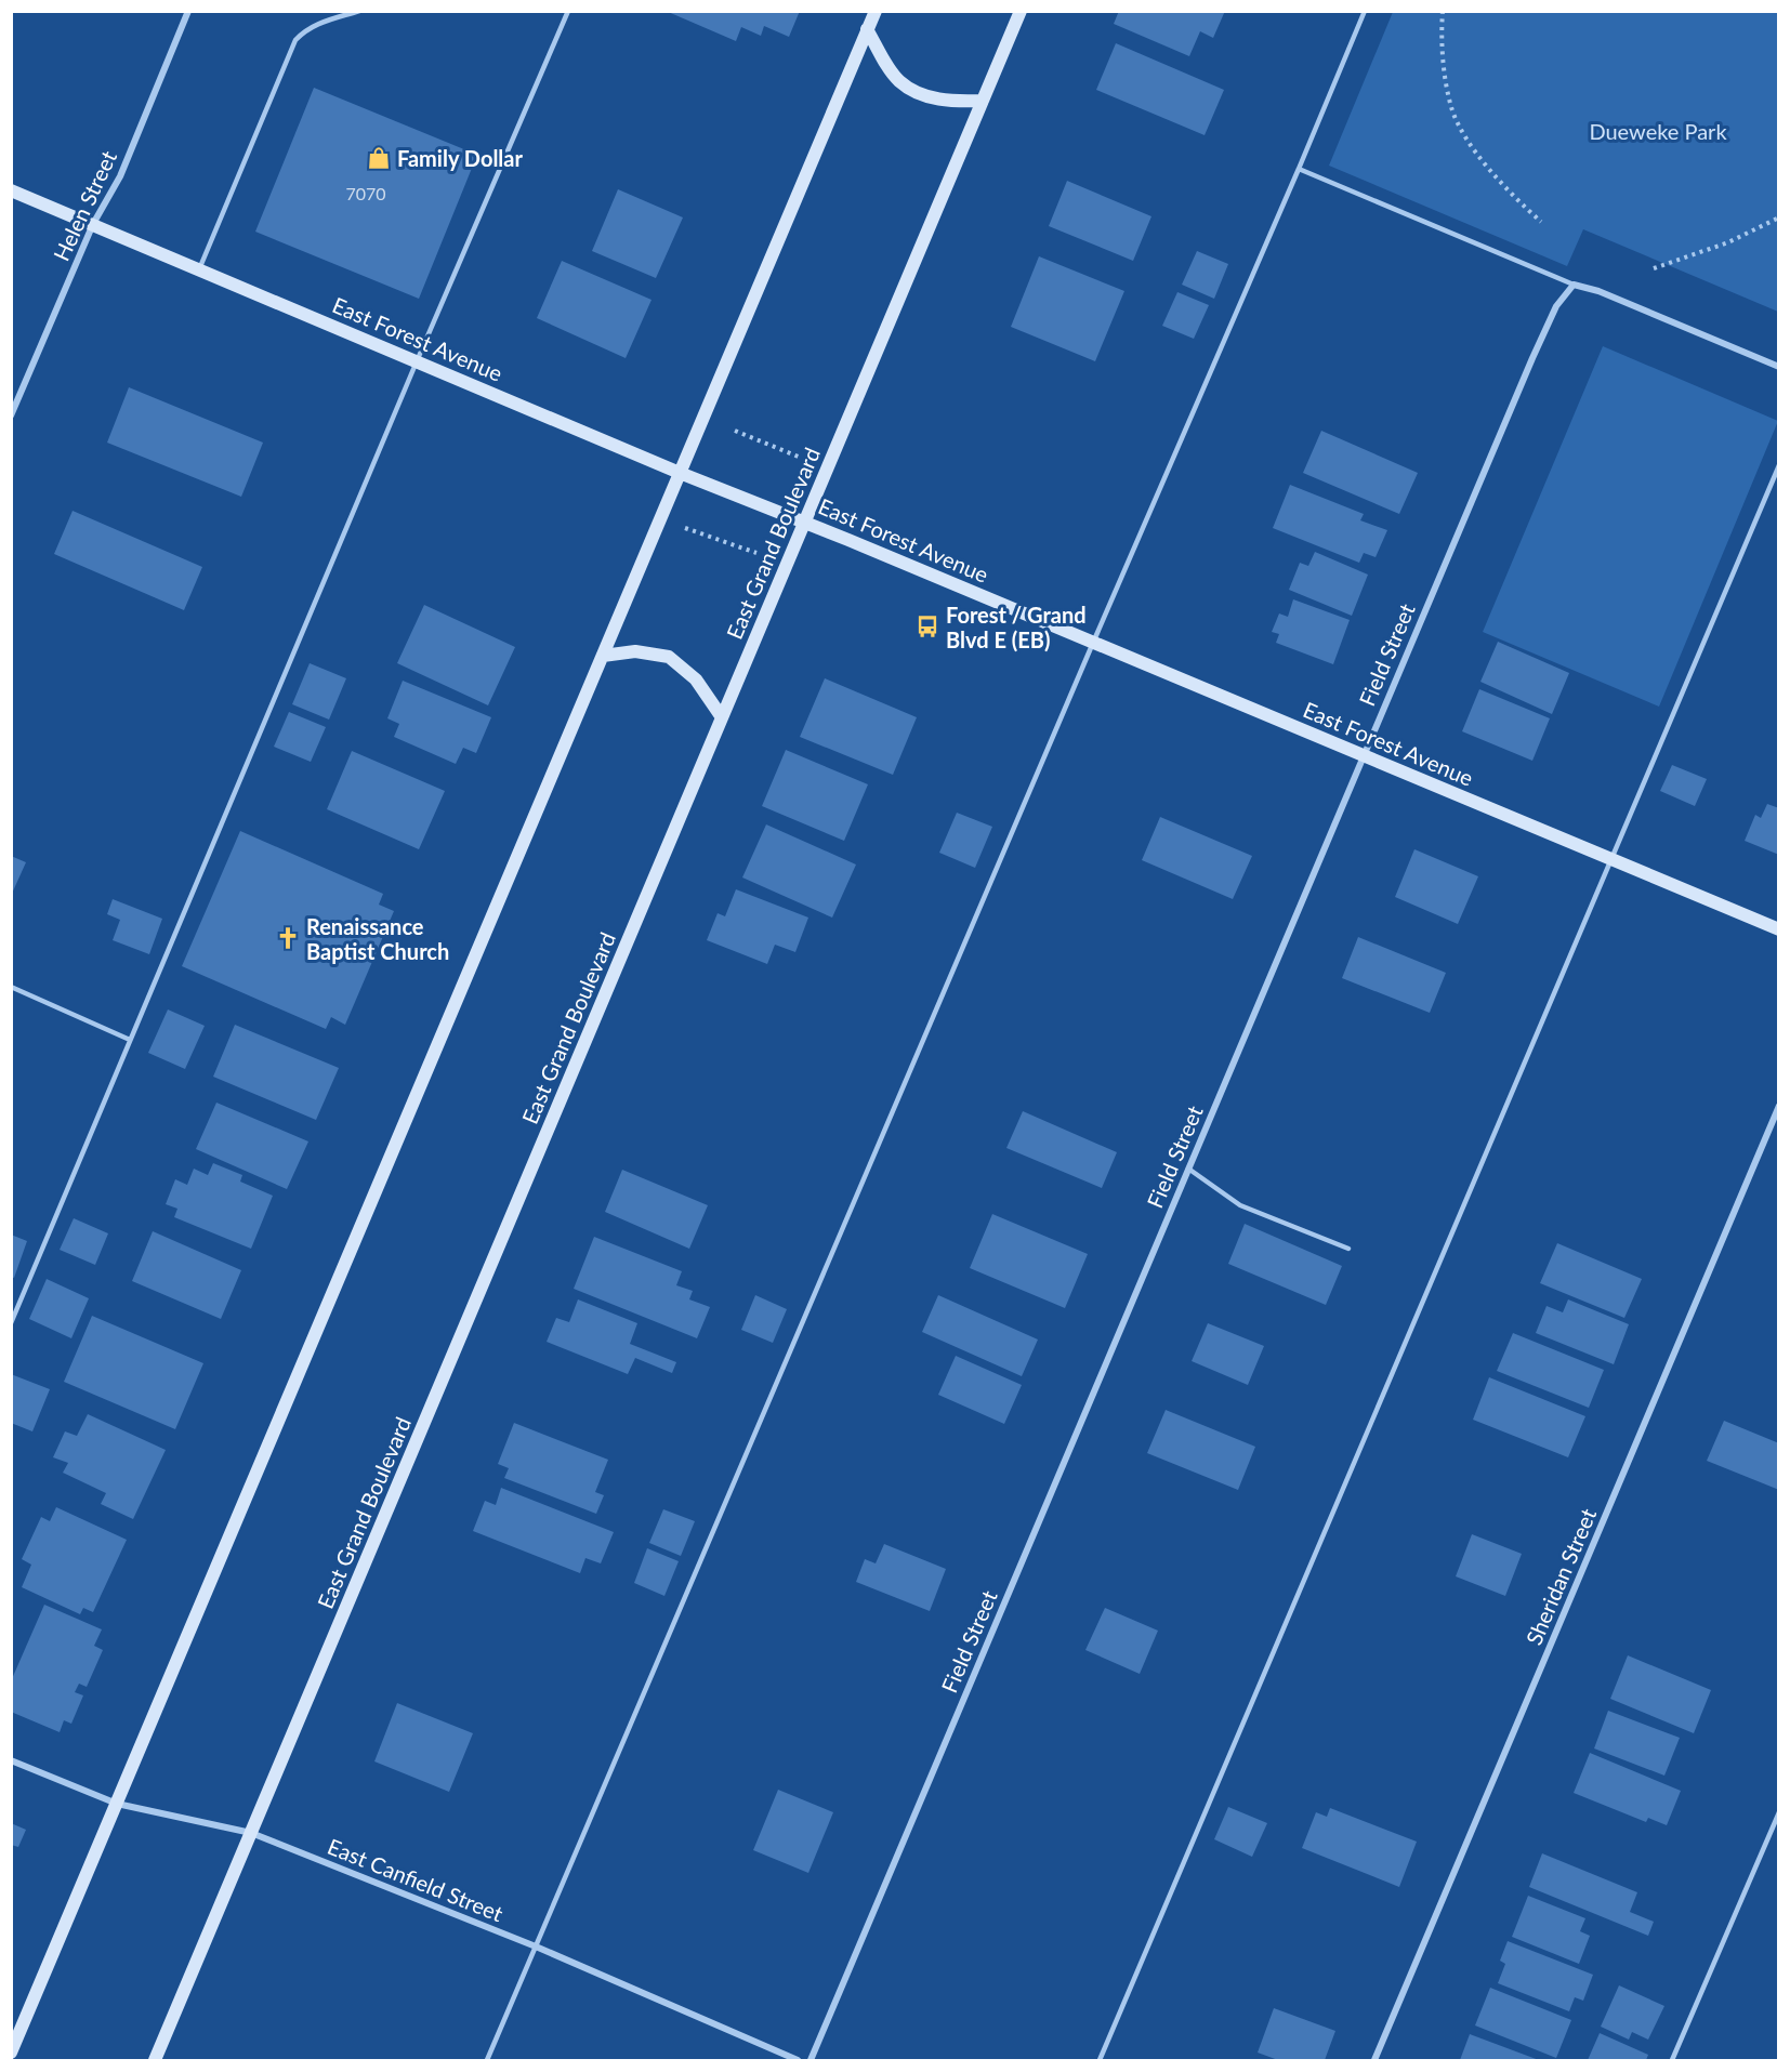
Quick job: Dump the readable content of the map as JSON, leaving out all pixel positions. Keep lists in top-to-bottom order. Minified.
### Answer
{"streets":{"main road":["East Forest Avenue","East Grand Boulevard"],"street":["Helen Street","Field Street","Sheridan Street","East Canfield Street"]},"crossings":[["Helen Street","East Forest Avenue"],["East Forest Avenue","East Grand Boulevard"],["East Forest Avenue","Field Street"],["East Grand Boulevard","East Canfield Street"]],"parks":["Dueweke Park"],"places":{"shop":["Family Dollar"],"bus stop":["Forest / Grand Blvd E (EB)"],"church":["Renaissance Baptist Church"]},"house_numbers":["7070"]}
